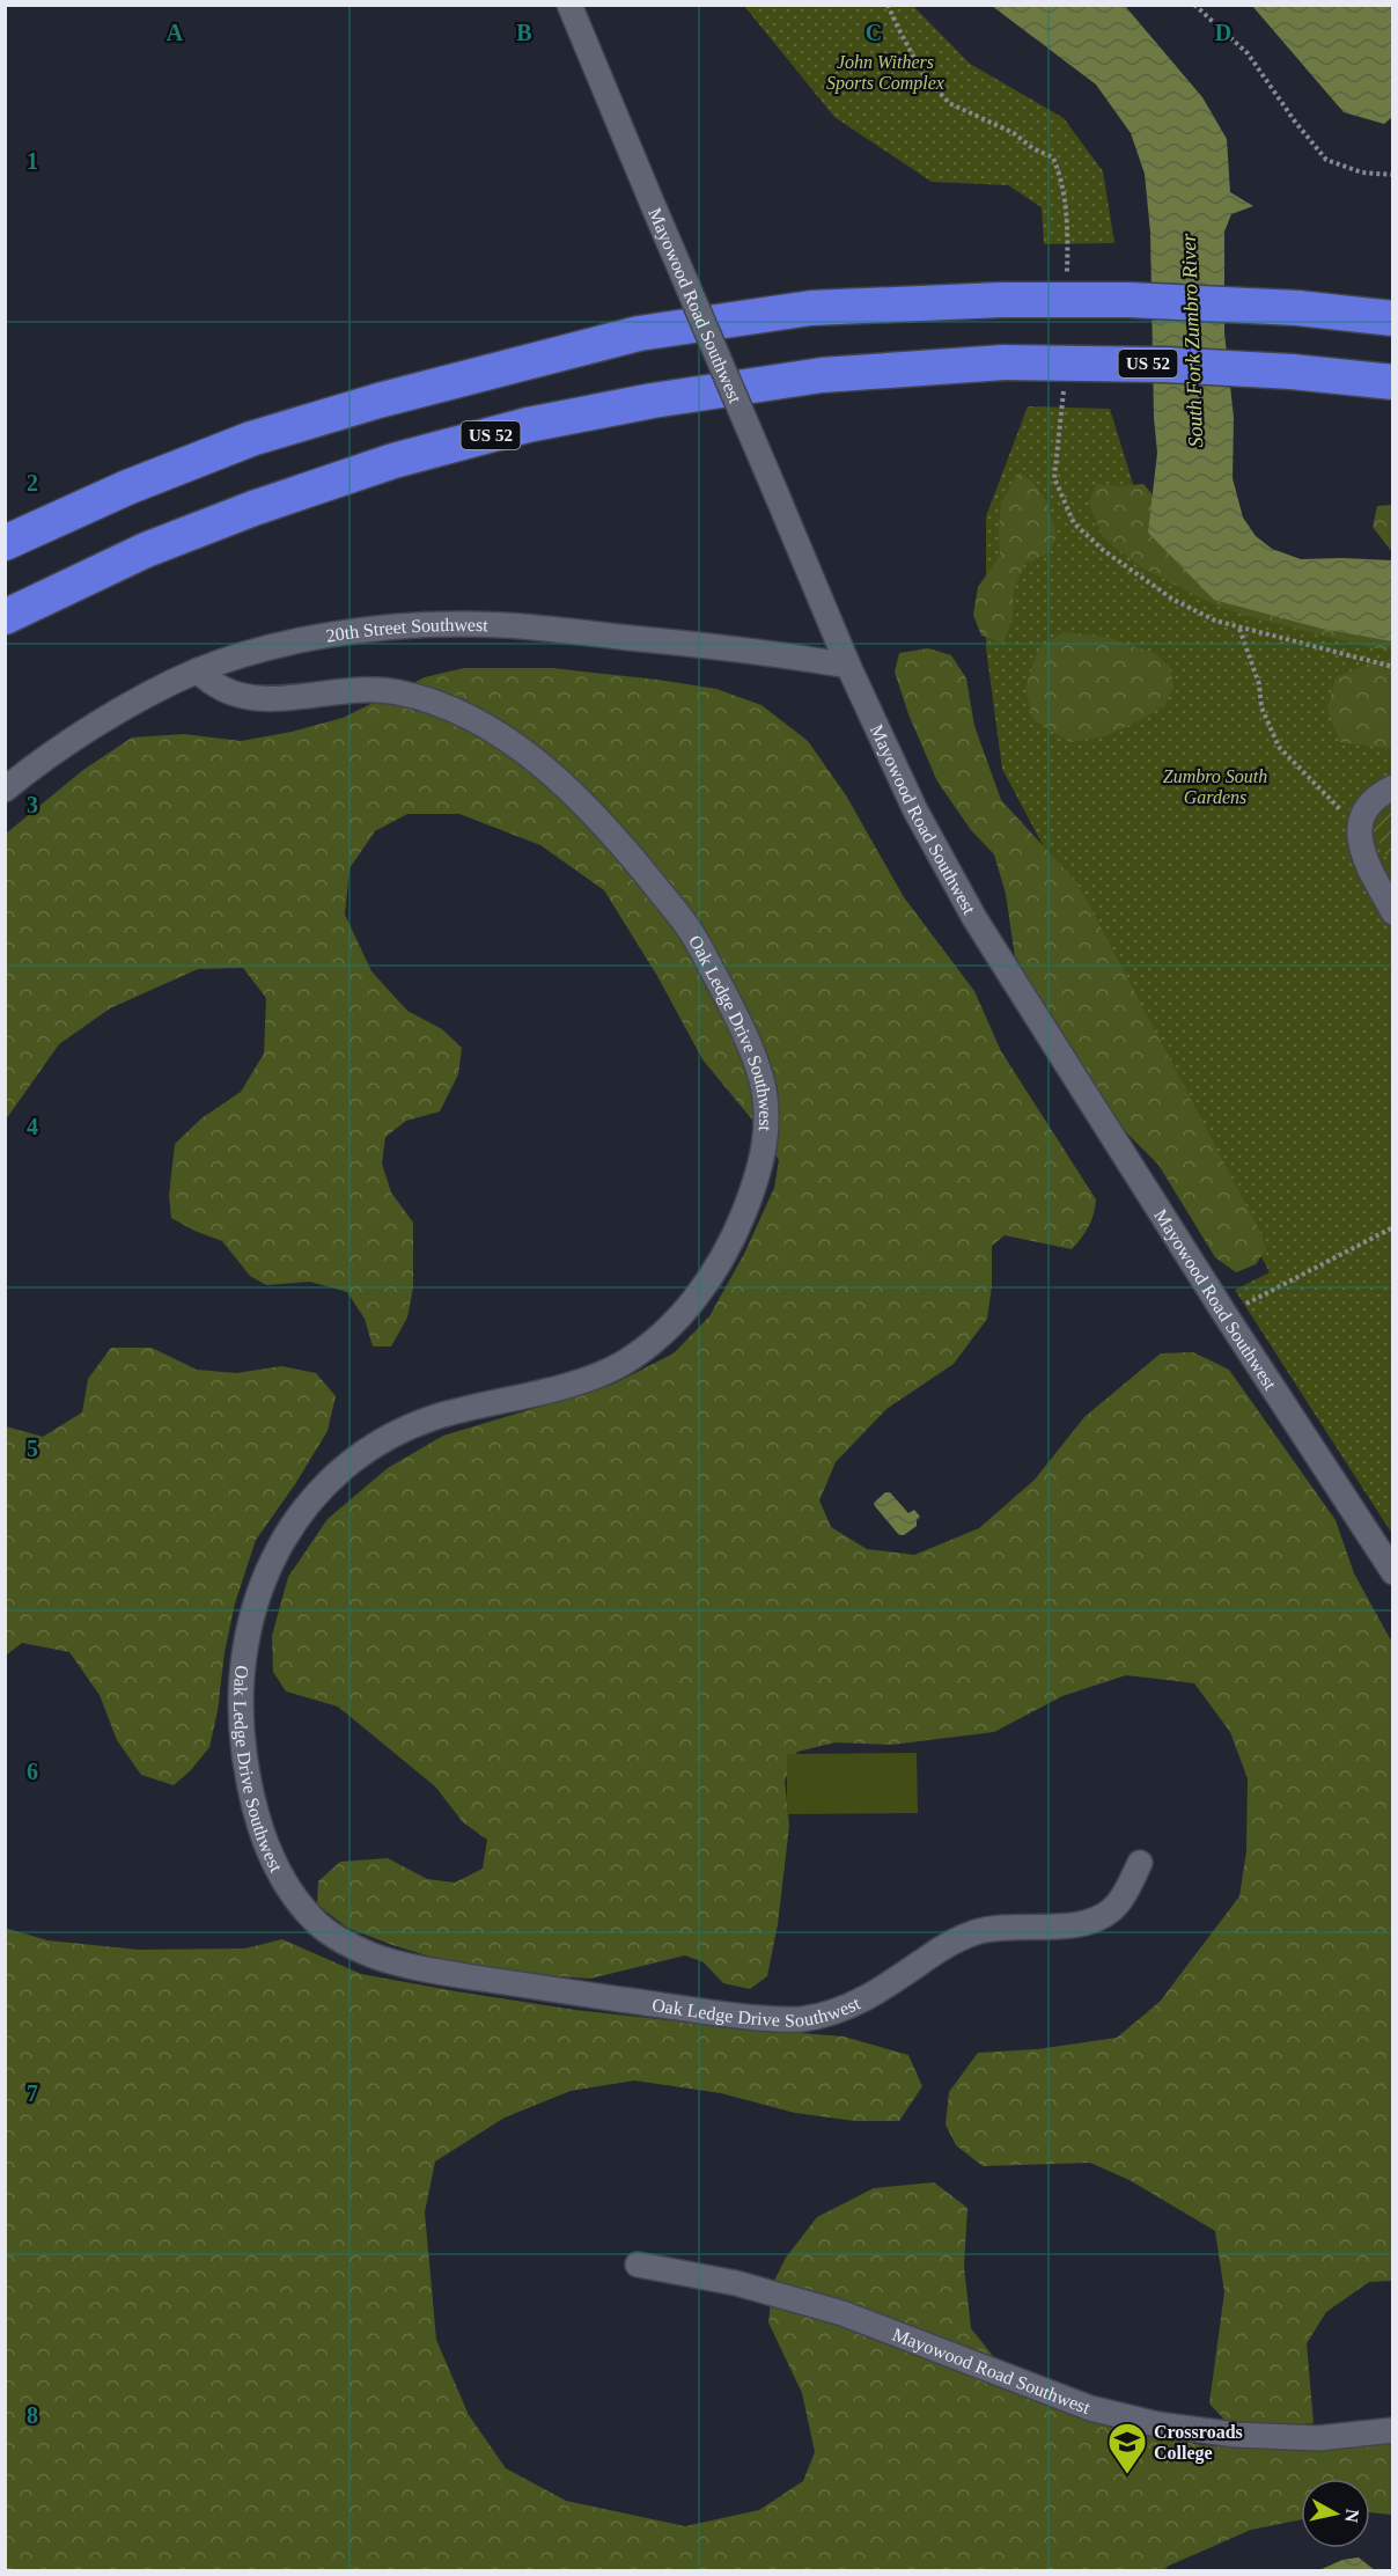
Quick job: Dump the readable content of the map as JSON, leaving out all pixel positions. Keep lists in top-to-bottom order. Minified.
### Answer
{"streets":{"highway":["US 52"],"street":["Mayowood Road Southwest","20th Street Southwest","Oak Ledge Drive Southwest"]},"crossings":[["Mayowood Road Southwest","20th Street Southwest"],["20th Street Southwest","Oak Ledge Drive Southwest"]],"water":["South Fork Zumbro River"],"parks":["John Withers Sports Complex","Zumbro South Gardens"],"places":{"school or university":["Crossroads College"]},"north":"right","grid":{"columns":["A","B","C","D"],"rows":["1","2","3","4","5","6","7","8"]}}
